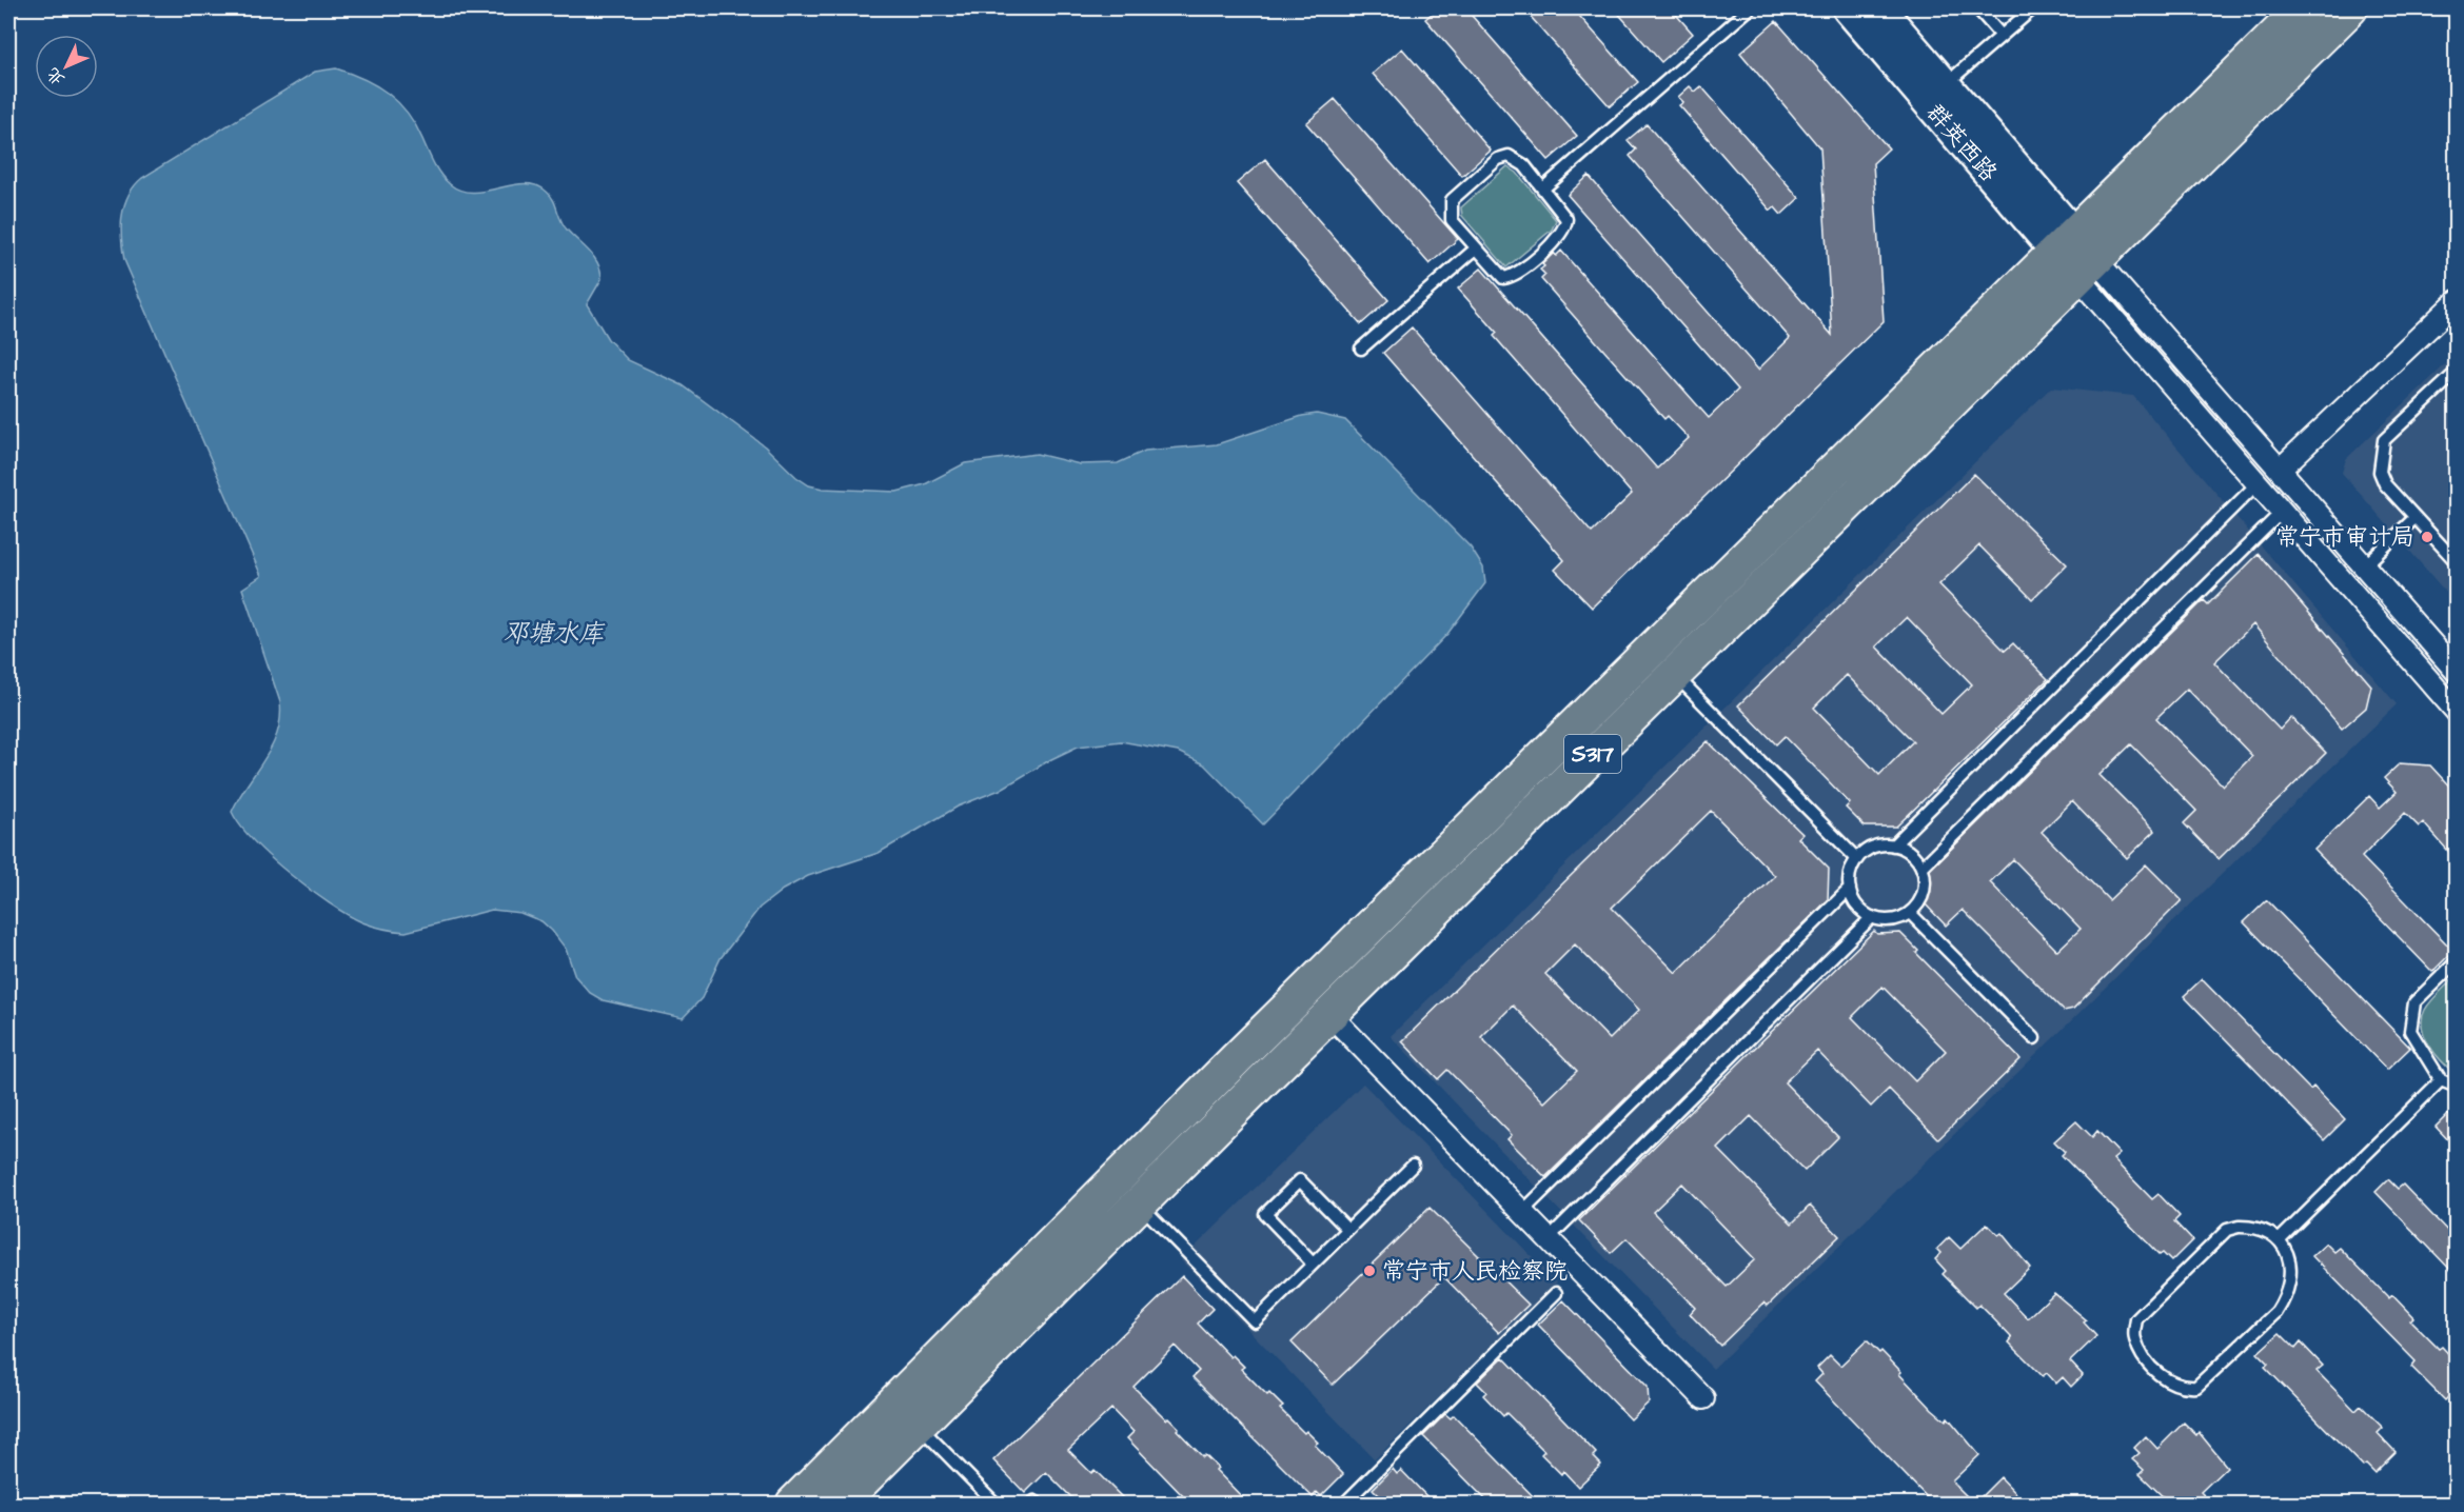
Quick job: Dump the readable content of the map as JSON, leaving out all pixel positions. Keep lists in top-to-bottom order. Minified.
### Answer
{"streets":{"main road":["群英西路","S317"]},"crossings":[["群英西路","S317"]],"water":["邓塘水库"],"places":["常宁市审计局","常宁市人民检察院"],"north":"bottom left"}
